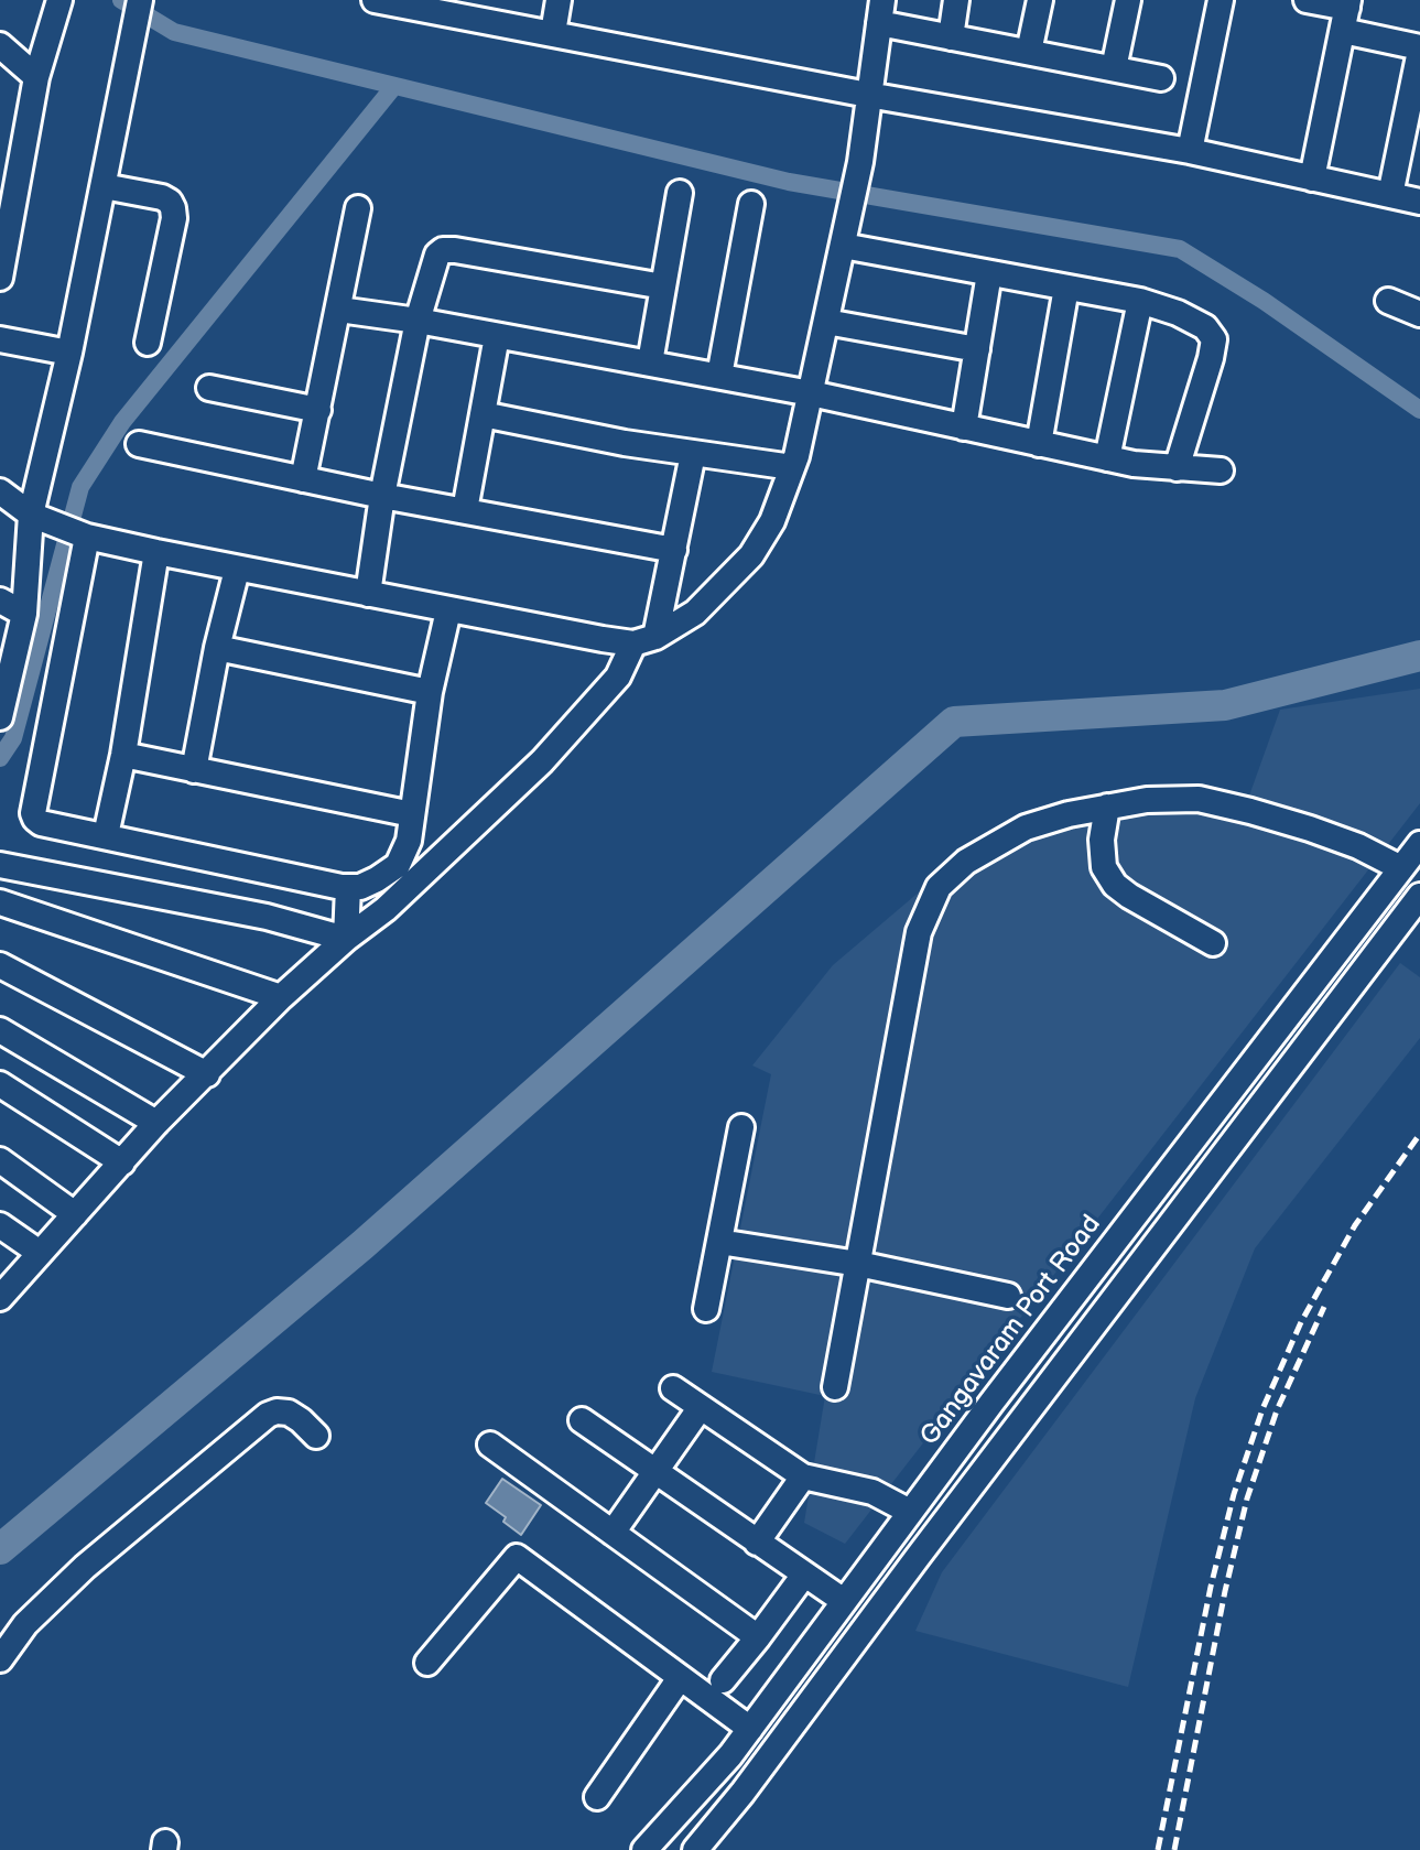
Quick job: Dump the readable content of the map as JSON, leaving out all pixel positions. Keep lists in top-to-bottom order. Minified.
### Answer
{"streets":{"street":["Gangavaram Port Road"]}}
